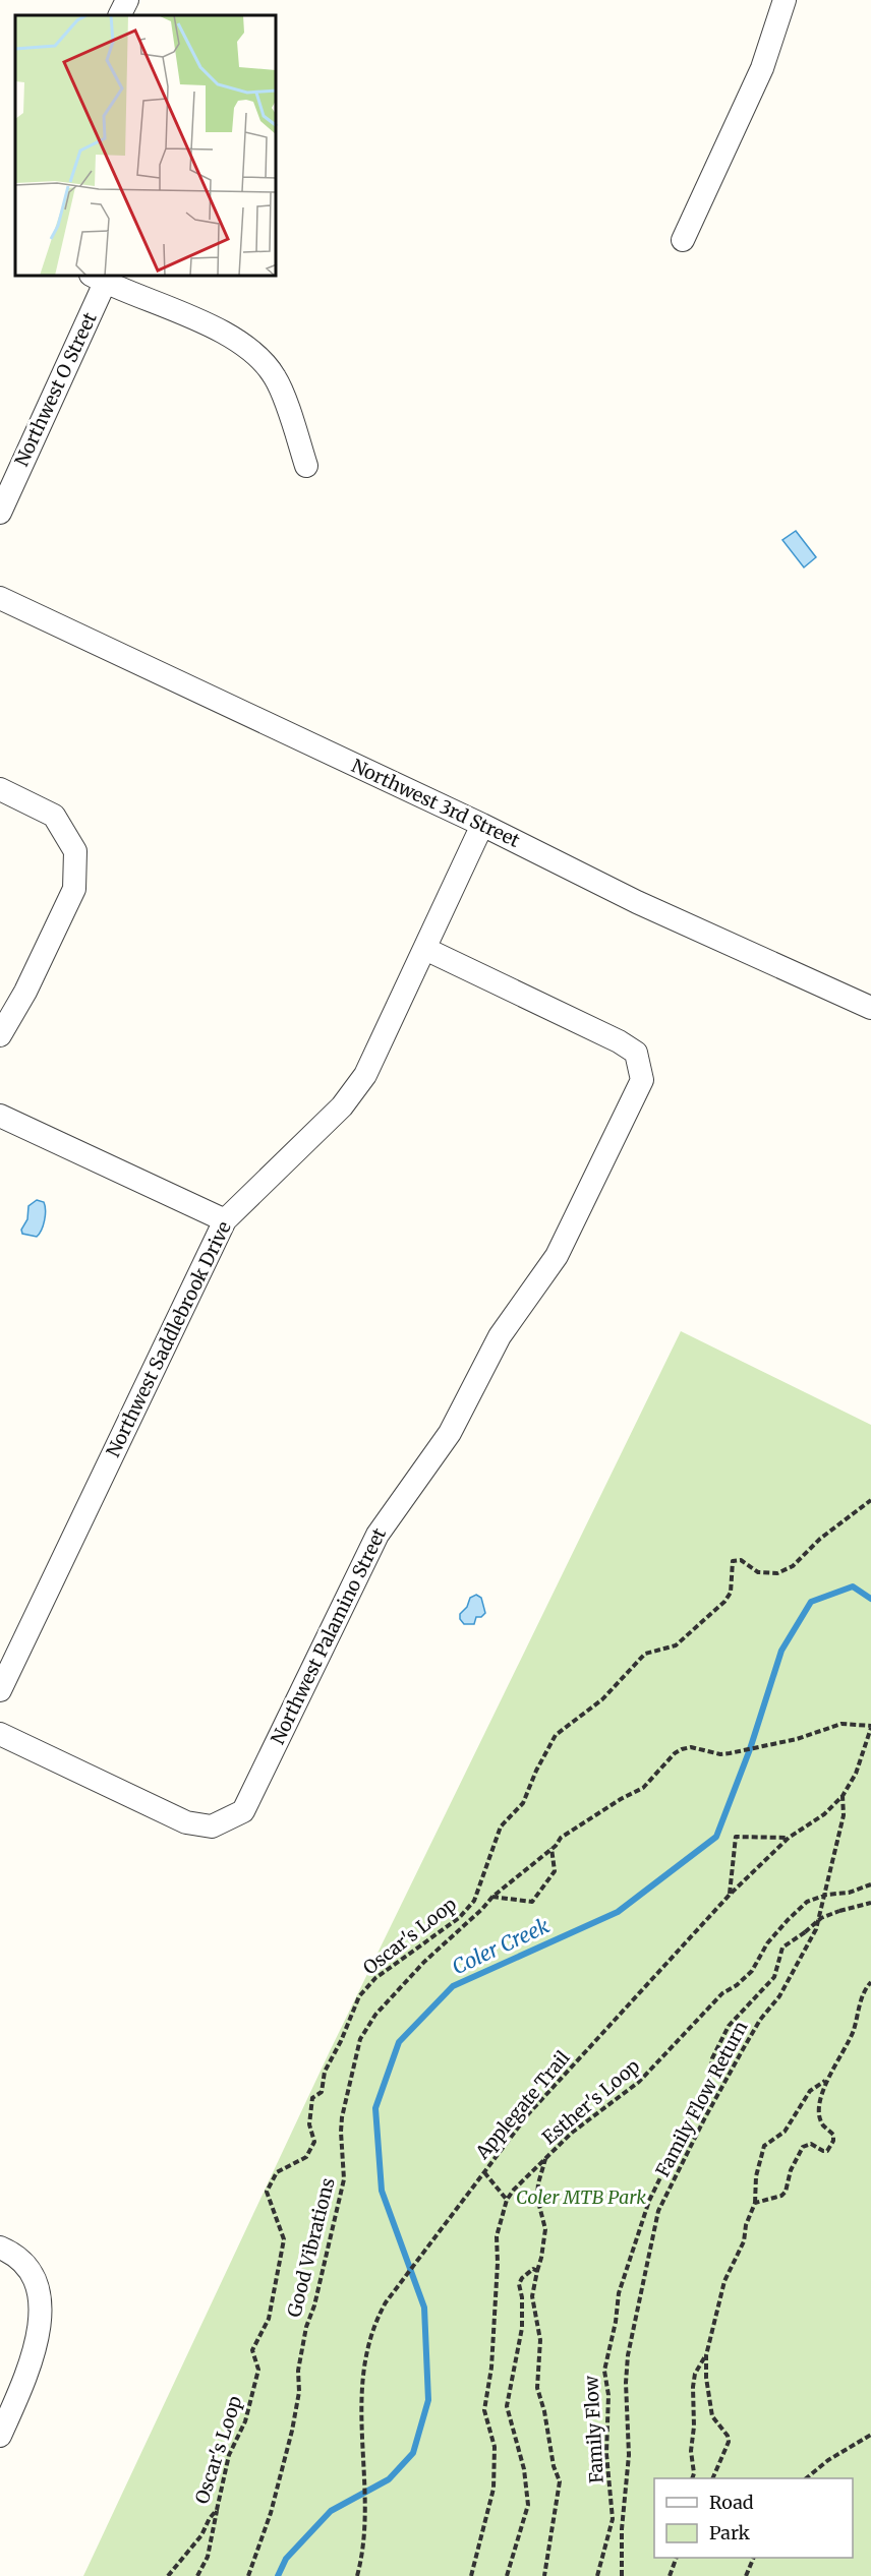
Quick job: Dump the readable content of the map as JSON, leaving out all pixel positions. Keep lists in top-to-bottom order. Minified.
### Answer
{"streets":{"street":["Northwest O Street","Northwest 3rd Street","Northwest Saddlebrook Drive","Northwest Palamino Street"],"path":["Oscar's Loop","Family Flow Return","Esther's Loop","Applegate Trail","Good Vibrations","Family Flow"]},"crossings":[["Northwest 3rd Street","Northwest Saddlebrook Drive"],["Northwest Saddlebrook Drive","Northwest Palamino Street"],["Family Flow Return","Esther's Loop"],["Family Flow Return","Applegate Trail"],["Applegate Trail","Good Vibrations"]],"water":["Coler Creek"],"parks":["Coler MTB Park"],"legend":["Road","Park"]}
